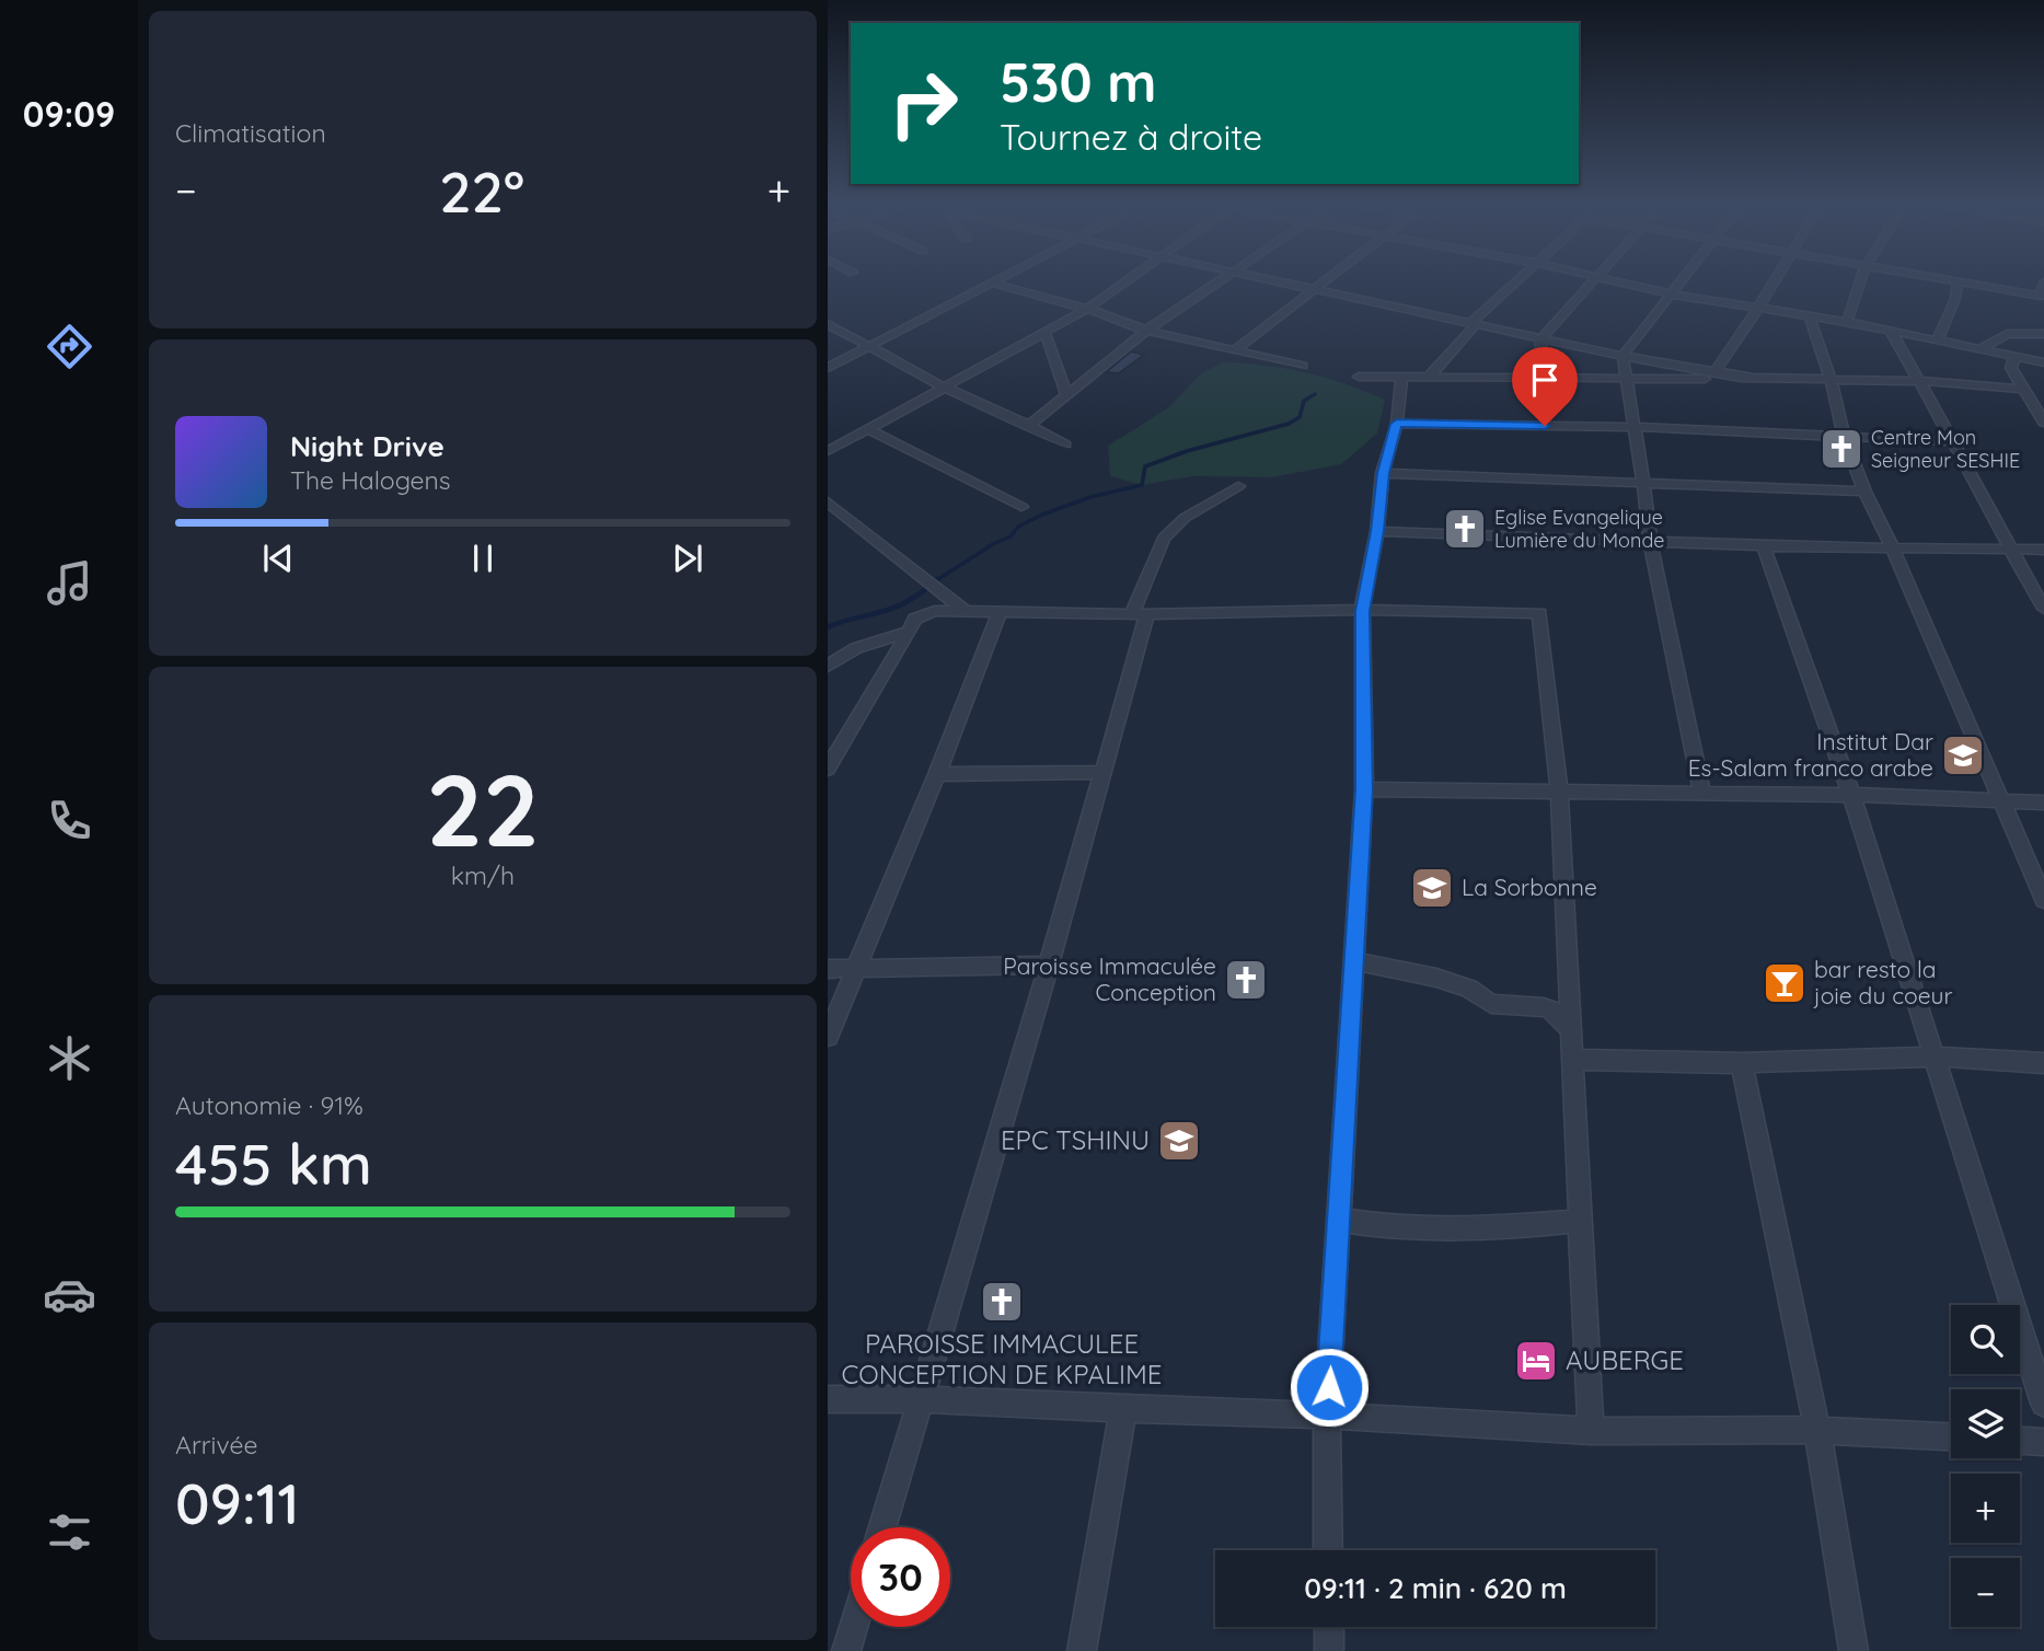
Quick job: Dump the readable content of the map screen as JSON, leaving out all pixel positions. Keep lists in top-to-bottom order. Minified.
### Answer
{"places":{"church":["Centre Mon Seigneur SESHIE","Eglise Evangelique Lumière du Monde","Paroisse Immaculée Conception","PAROISSE IMMACULEE CONCEPTION DE KPALIME"],"school or university":["Institut Dar Es-Salam franco arabe","La Sorbonne","EPC TSHINU"],"bar":["bar resto la joie du coeur"],"hotel":["AUBERGE"]},"page":{"tabs":"09:09","tile":["Climatisation",["22","km/h"],["Autonomie · 91%","455 km"],["Arrivée","09:11"]],"turn":["530 m","Tournez à droite"],"heat":["−","22°","+"],"song":["Night Drive","The Halogens"],"map_buttons":["+","−"],"limit":"30","trip":"09:11 · 2 min · 620 m"}}
